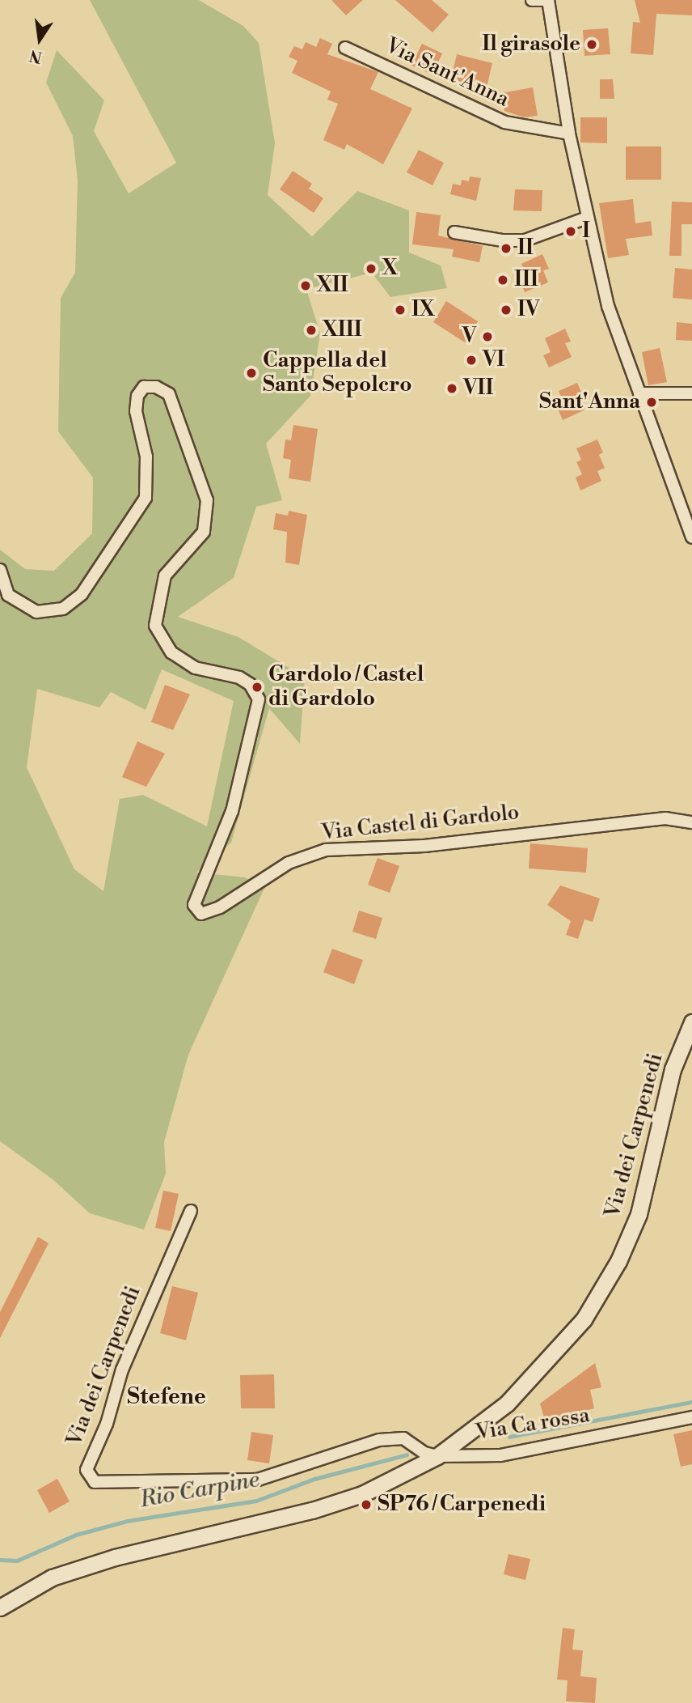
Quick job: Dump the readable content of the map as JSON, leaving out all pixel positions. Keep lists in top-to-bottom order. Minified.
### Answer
{"streets":{"main road":["Via dei Carpenedi","Via Ca rossa"],"street":["Via Sant'Anna","Via Castel di Gardolo"]},"crossings":[["Via dei Carpenedi","Via Ca rossa"]],"districts":["Stefene"],"water":["Rio Carpine"],"places":["Il girasole","I","II","X","III","XII","IX","IV","XIII","V","VI","Cappella del Santo Sepolcro","VII","Sant'Anna","Gardolo / Castel di Gardolo","SP76 / Carpenedi"],"north":"bottom"}
